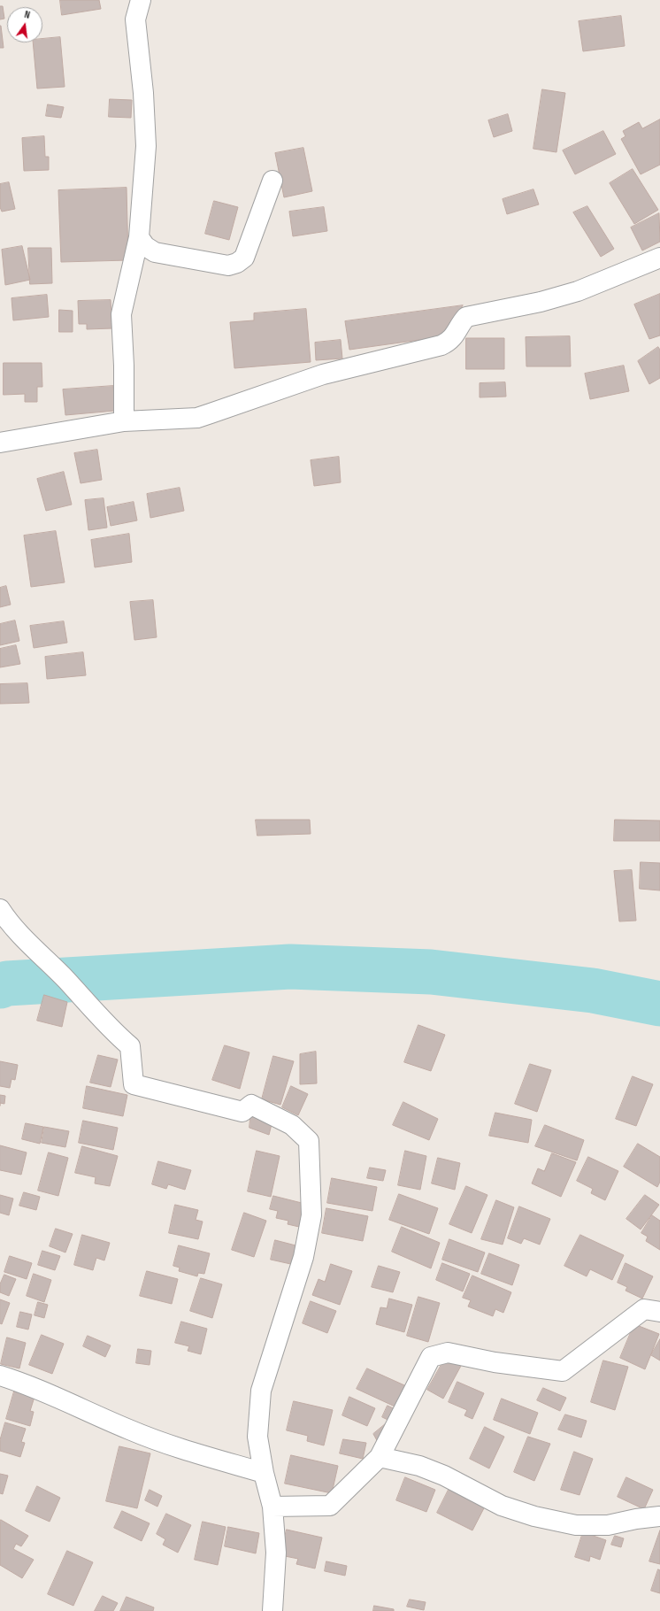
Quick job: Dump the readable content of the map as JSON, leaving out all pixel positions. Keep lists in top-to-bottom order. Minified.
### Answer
{"north":"top"}
